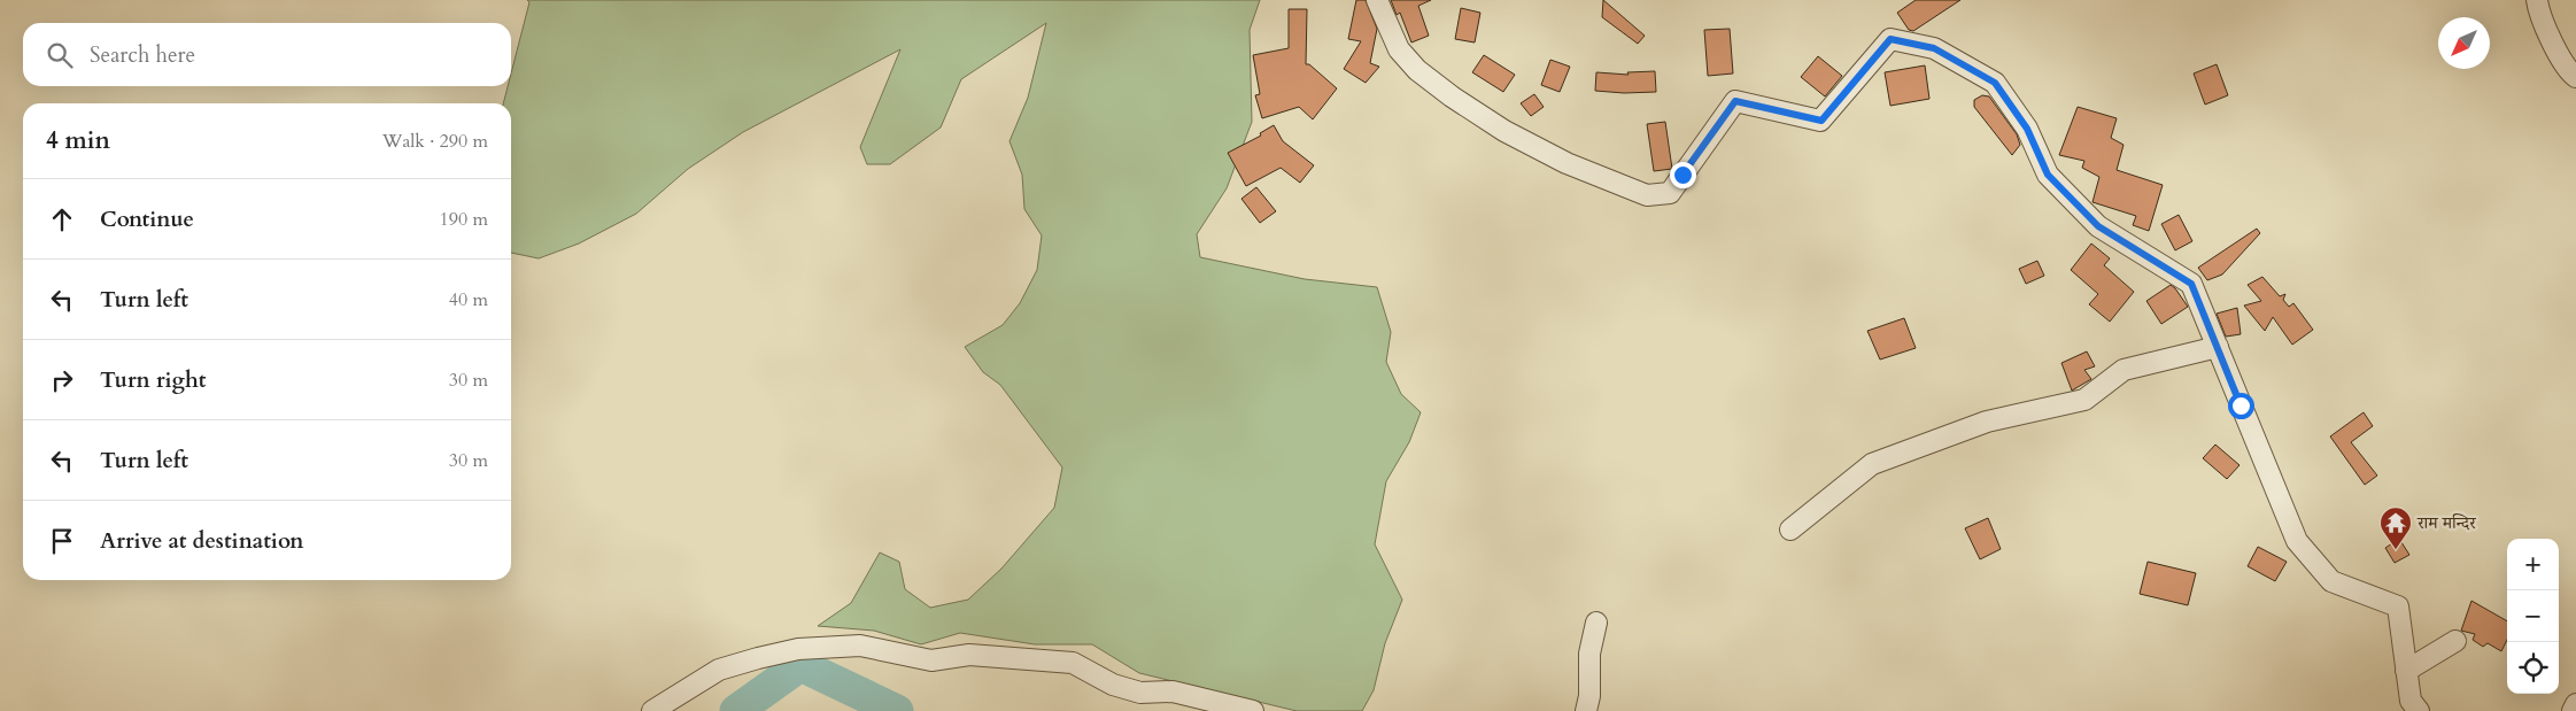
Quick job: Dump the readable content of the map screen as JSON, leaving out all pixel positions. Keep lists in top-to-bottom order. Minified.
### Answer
{"places":{"temple":["राम मन्दिर"]},"north":"bottom left","page":{"search":"Search here","heading":["4 min","Walk · 290 m"],"list":[["Continue","190 m"],["Turn left","40 m"],["Turn right","30 m"],["Turn left","30 m"],"Arrive at destination"],"map_buttons":["+","−"]}}
